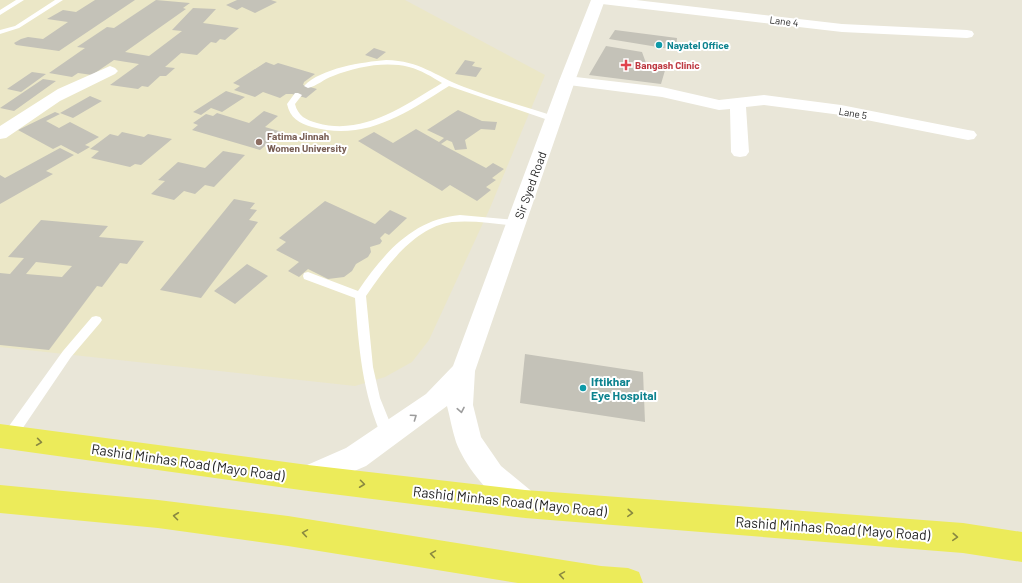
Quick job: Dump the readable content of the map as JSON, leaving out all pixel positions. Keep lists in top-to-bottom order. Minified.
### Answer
{"streets":{"main road":["Rashid Minhas Road (Mayo Road)"],"street":["Lane 4","Lane 5","Sir Syed Road"]},"crossings":[["Lane 5","Sir Syed Road"],["Sir Syed Road","Rashid Minhas Road (Mayo Road)"]],"places":{"other":["Nayatel Office","Fatima Jinnah Women University","Iftikhar Eye Hospital"],"health":["Bangash Clinic"]}}
